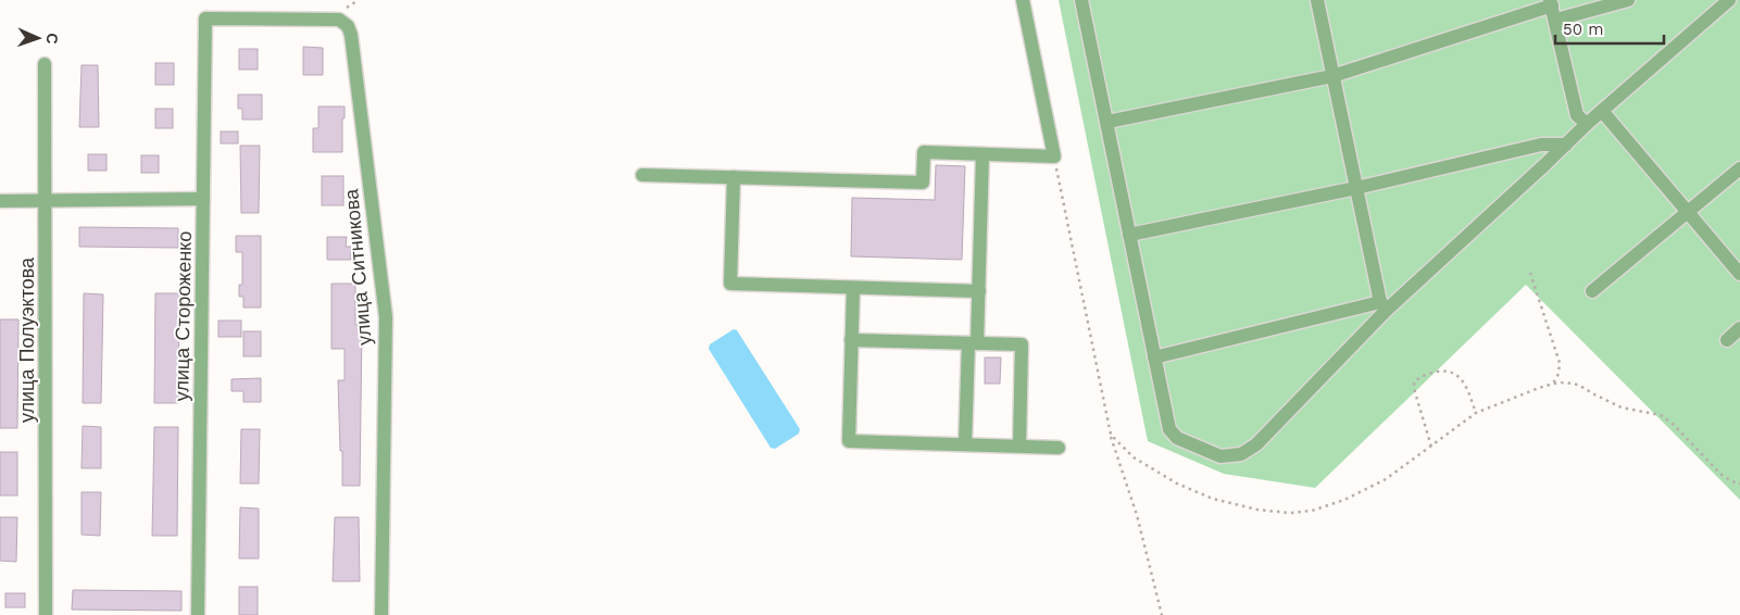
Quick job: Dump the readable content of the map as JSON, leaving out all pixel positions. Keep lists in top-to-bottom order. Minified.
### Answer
{"streets":{"street":["улица Ситникова","улица Стороженко","улица Полуэктова"]},"crossings":[["улица Ситникова","улица Стороженко"]],"scale_bar":"50 m","north":"right"}
